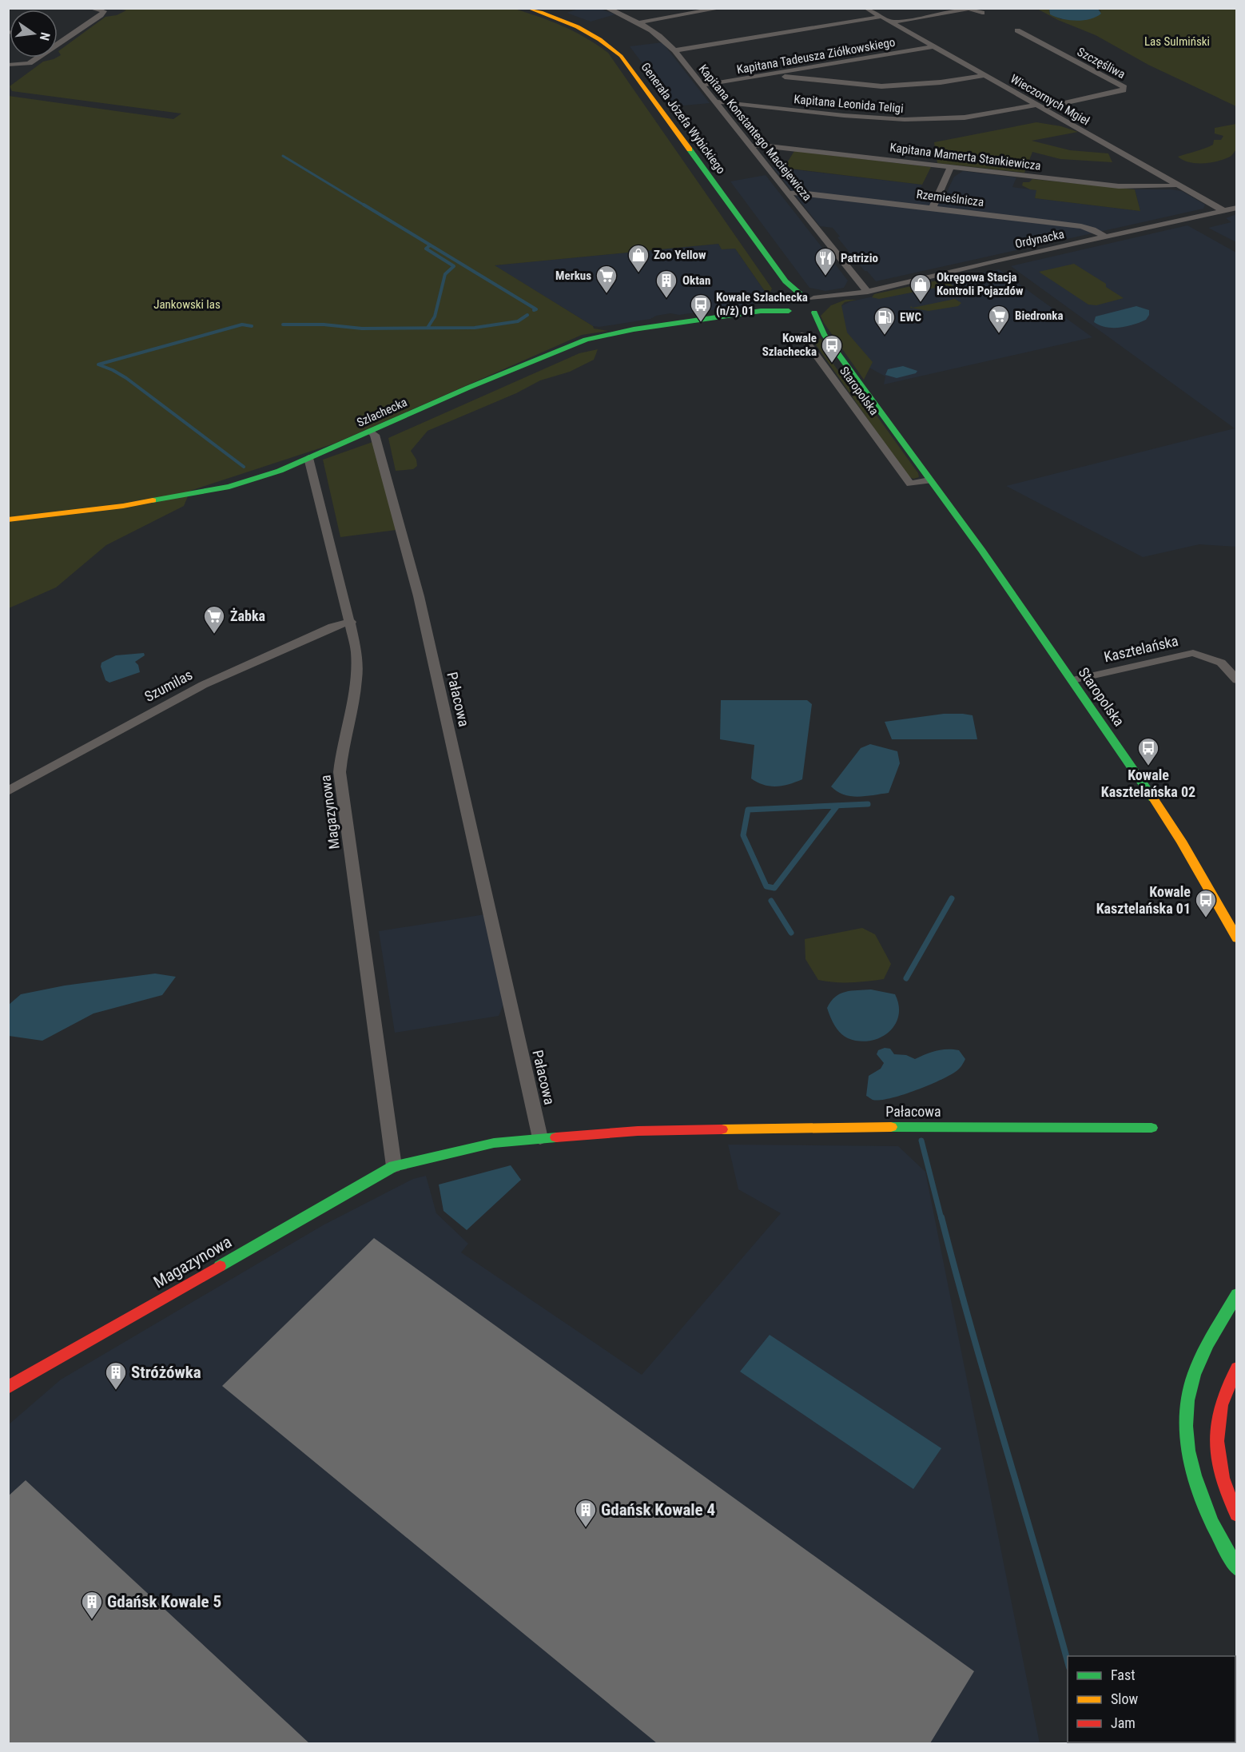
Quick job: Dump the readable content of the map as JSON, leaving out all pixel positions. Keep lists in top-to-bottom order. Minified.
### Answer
{"streets":{"main road":["Generała Józefa Wybickiego","Staropolska","Szlachecka","Pałacowa","Magazynowa"],"street":["Kapitana Tadeusza Ziółkowskiego","Szczęśliwa","Wieczornych Mgieł","Kapitana Leonida Teligi","Kapitana Konstantego Maciejewicza","Kapitana Mamerta Stankiewicza","Rzemieślnicza","Ordynacka","Kasztelańska","Szumilas"]},"crossings":[["Kapitana Tadeusza Ziółkowskiego","Wieczornych Mgieł"],["Kapitana Tadeusza Ziółkowskiego","Kapitana Konstantego Maciejewicza"],["Szczęśliwa","Wieczornych Mgieł"],["Szczęśliwa","Kapitana Leonida Teligi"],["Wieczornych Mgieł","Kapitana Leonida Teligi"],["Wieczornych Mgieł","Kapitana Mamerta Stankiewicza"],["Wieczornych Mgieł","Ordynacka"],["Kapitana Leonida Teligi","Kapitana Konstantego Maciejewicza"],["Generała Józefa Wybickiego","Ordynacka"],["Generała Józefa Wybickiego","Staropolska"],["Generała Józefa Wybickiego","Szlachecka"],["Kapitana Konstantego Maciejewicza","Kapitana Mamerta Stankiewicza"],["Kapitana Konstantego Maciejewicza","Rzemieślnicza"],["Kapitana Konstantego Maciejewicza","Ordynacka"],["Rzemieślnicza","Ordynacka"],["Ordynacka","Staropolska"],["Ordynacka","Szlachecka"],["Staropolska","Szlachecka"],["Staropolska","Kasztelańska"],["Szlachecka","Pałacowa"],["Szlachecka","Magazynowa"],["Szumilas","Magazynowa"],["Pałacowa","Magazynowa"]],"parks":["Las Sulmiński","Jankowski las"],"places":{"shop":["Zoo Yellow","Okręgowa Stacja Kontroli Pojazdów"],"restaurant":["Patrizio"],"supermarket":["Merkus","Biedronka","Żabka"],"building":["Oktan","Stróżówka","Gdańsk Kowale 4","Gdańsk Kowale 5"],"bus stop":["Kowale Szlachecka (n/ż) 01","Kowale Szlachecka","Kowale Kasztelańska 02","Kowale Kasztelańska 01"],"fuel station":["EWC"]},"legend":["Fast","Slow","Jam"],"north":"right"}
